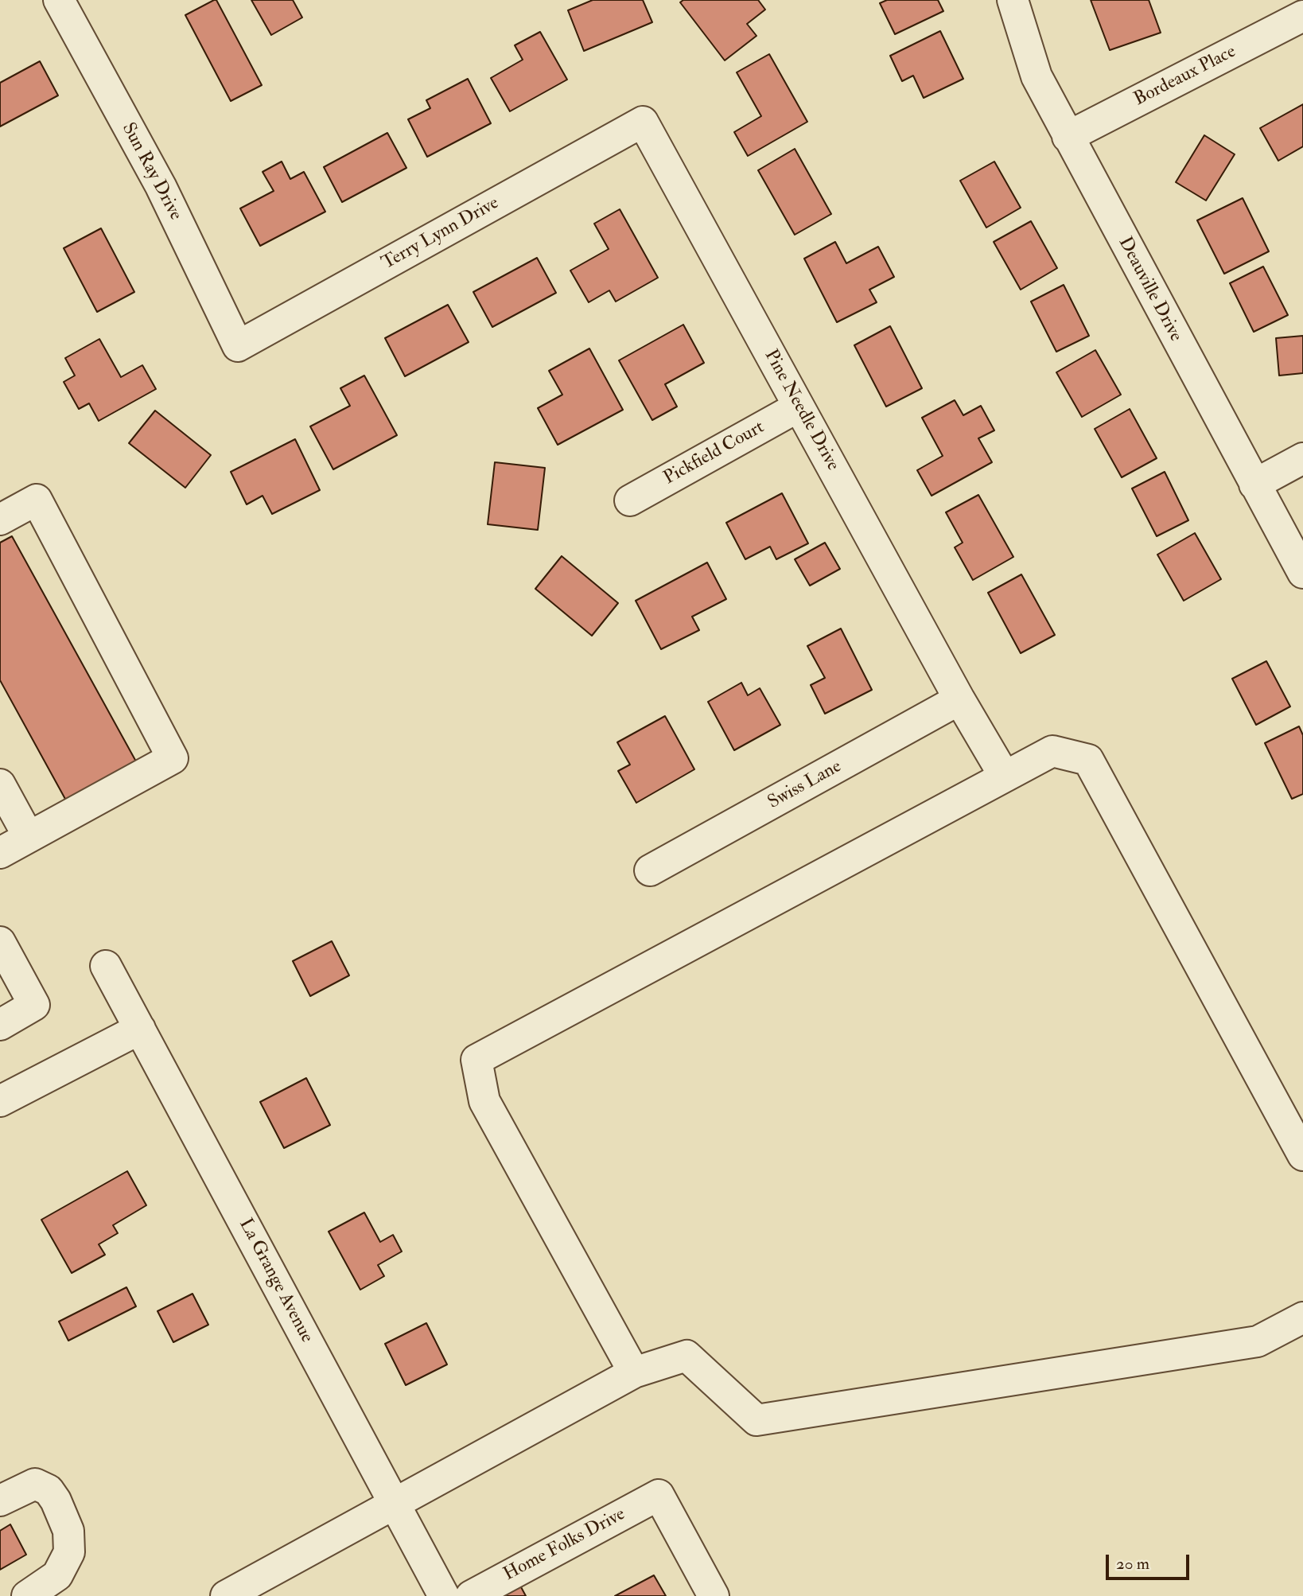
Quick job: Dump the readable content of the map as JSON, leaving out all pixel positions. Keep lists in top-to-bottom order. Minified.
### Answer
{"streets":{"street":["Bordeaux Place","Sun Ray Drive","Terry Lynn Drive","Deauville Drive","Pine Needle Drive","Pickfield Court","Swiss Lane","La Grange Avenue","Home Folks Drive"]},"crossings":[["Bordeaux Place","Deauville Drive"],["Sun Ray Drive","Terry Lynn Drive"],["Terry Lynn Drive","Pine Needle Drive"],["Pine Needle Drive","Pickfield Court"],["Pine Needle Drive","Swiss Lane"]],"scale_bar":"20 m"}
